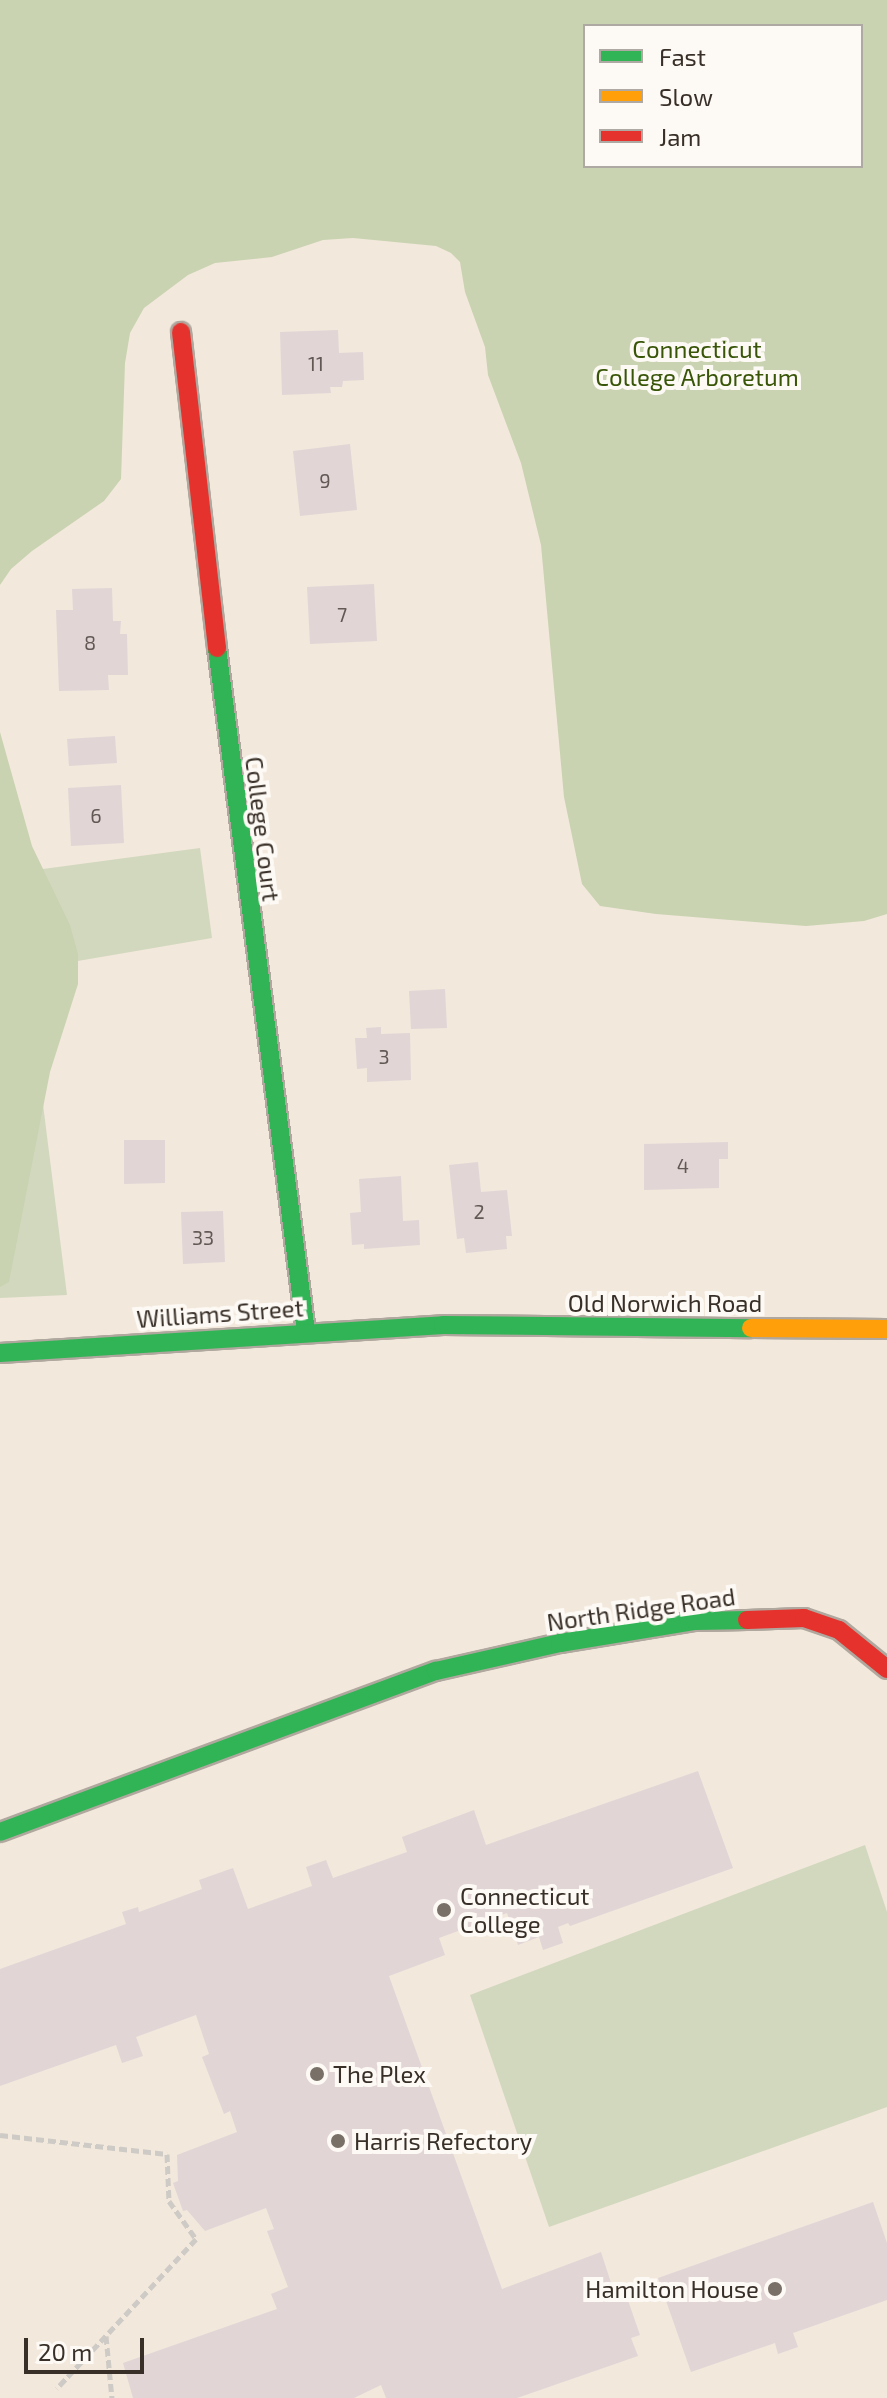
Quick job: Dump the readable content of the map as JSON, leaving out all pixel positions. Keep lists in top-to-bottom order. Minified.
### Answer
{"streets":{"street":["College Court","Old Norwich Road","Williams Street","North Ridge Road"]},"crossings":[["College Court","Williams Street"],["Old Norwich Road","Williams Street"]],"parks":["Connecticut College Arboretum"],"places":["Connecticut College","The Plex","Harris Refectory","Hamilton House"],"house_numbers":["11","9","7","8","6","3","4","2","33"],"legend":["Fast","Slow","Jam"],"scale_bar":"20 m"}
